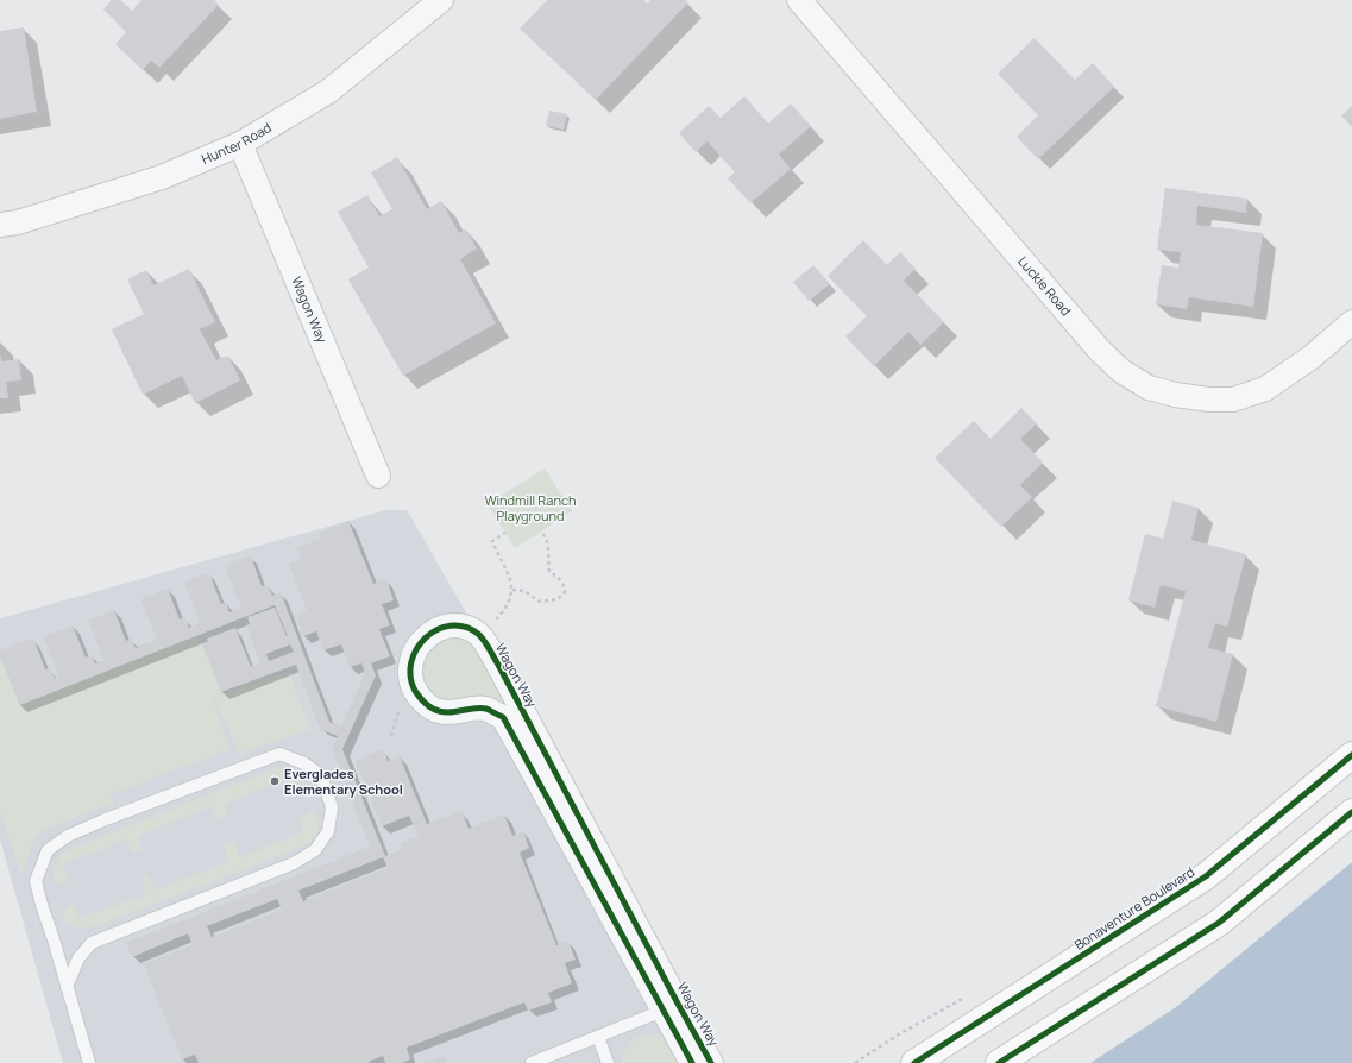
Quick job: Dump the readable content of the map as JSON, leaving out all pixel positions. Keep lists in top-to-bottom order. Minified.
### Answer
{"streets":{"main road":["Bonaventure Boulevard"],"street":["Hunter Road","Luckie Road","Wagon Way"]},"crossings":[["Hunter Road","Wagon Way"]],"parks":["Windmill Ranch Playground"],"places":["Everglades Elementary School"]}
